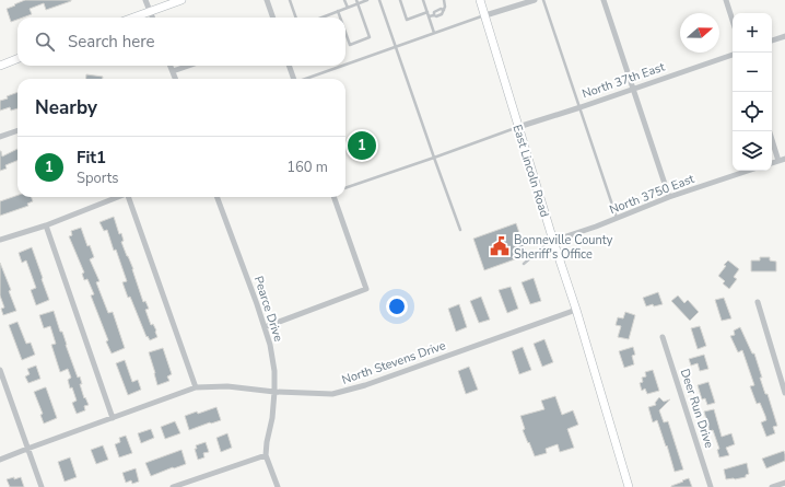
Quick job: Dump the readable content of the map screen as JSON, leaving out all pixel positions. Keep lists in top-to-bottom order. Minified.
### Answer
{"streets":{"main road":["East Lincoln Road"],"street":["North 37th East","North 3750 East","Pearce Drive","North Stevens Drive","Deer Run Drive"]},"crossings":[["North 37th East","East Lincoln Road"],["East Lincoln Road","North 3750 East"],["East Lincoln Road","North Stevens Drive"],["Pearce Drive","North Stevens Drive"]],"places":{"public building":["Bonneville County Sheriff's Office"]},"north":"right","page":{"map_buttons":["+","−"],"search":"Search here","heading":"Nearby","pins":"1","list":[{"mark":"1","name":"Fit1","note":"Sports","value":"160 m"}]}}
